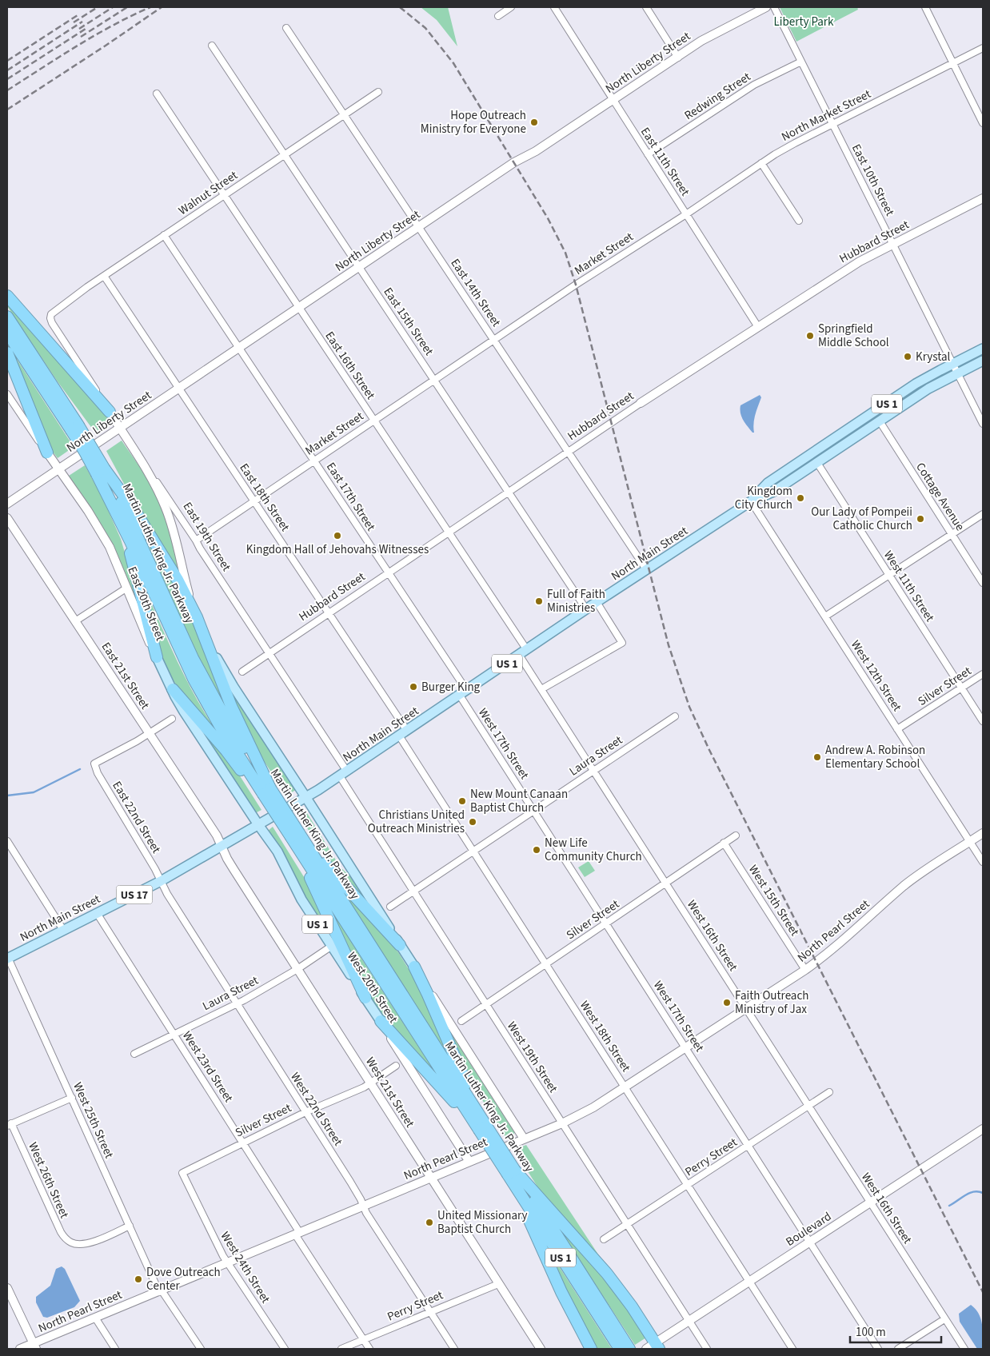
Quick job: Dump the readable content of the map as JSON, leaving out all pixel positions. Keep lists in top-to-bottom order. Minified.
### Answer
{"streets":{"highway":["US 1","Martin Luther King Jr. Parkway"],"main road":["North Main Street","East 20th Street","US 17","West 20th Street"],"street":["North Liberty Street","Redwing Street","North Market Street","East 11th Street","East 10th Street","Walnut Street","Hubbard Street","Market Street","East 14th Street","East 15th Street","East 16th Street","East 17th Street","Cottage Avenue","East 18th Street","East 19th Street","West 11th Street","East 21st Street","West 12th Street","Silver Street","West 17th Street","Laura Street","East 22nd Street","West 15th Street","North Pearl Street","West 16th Street","West 18th Street","West 19th Street","West 23rd Street","West 21st Street","West 22nd Street","West 25th Street","Perry Street","West 26th Street","Boulevard","West 24th Street"]},"crossings":[["North Liberty Street","East 11th Street"],["North Liberty Street","East 14th Street"],["North Liberty Street","East 15th Street"],["North Liberty Street","East 16th Street"],["North Liberty Street","East 17th Street"],["North Liberty Street","East 18th Street"],["North Liberty Street","East 19th Street"],["North Liberty Street","East 20th Street"],["Redwing Street","East 11th Street"],["Redwing Street","East 10th Street"],["North Market Street","East 11th Street"],["North Market Street","East 10th Street"],["North Market Street","Market Street"],["East 11th Street","Hubbard Street"],["East 11th Street","Market Street"],["East 10th Street","Hubbard Street"],["East 10th Street","North Main Street"],["Walnut Street","East 14th Street"],["Walnut Street","East 15th Street"],["Walnut Street","East 16th Street"],["Walnut Street","East 17th Street"],["Walnut Street","East 18th Street"],["Walnut Street","East 19th Street"],["Hubbard Street","East 14th Street"],["Hubbard Street","East 15th Street"],["Hubbard Street","East 16th Street"],["Hubbard Street","East 17th Street"],["Hubbard Street","East 18th Street"],["Hubbard Street","East 19th Street"],["Market Street","East 14th Street"],["Market Street","East 15th Street"],["Market Street","East 16th Street"],["Market Street","East 17th Street"],["Market Street","East 18th Street"],["Market Street","East 19th Street"],["East 14th Street","North Main Street"],["East 15th Street","North Main Street"],["East 16th Street","North Main Street"],["East 16th Street","West 16th Street"],["US 1","Martin Luther King Jr. Parkway"],["US 1","North Main Street"],["East 17th Street","North Main Street"],["East 17th Street","West 17th Street"],["Cottage Avenue","North Main Street"],["East 18th Street","North Main Street"],["East 18th Street","West 18th Street"],["East 19th Street","North Main Street"],["East 19th Street","West 19th Street"],["North Main Street","West 11th Street"],["North Main Street","East 20th Street"],["North Main Street","East 21st Street"],["North Main Street","West 12th Street"],["North Main Street","West 17th Street"],["North Main Street","East 22nd Street"],["North Main Street","West 16th Street"],["North Main Street","West 20th Street"],["North Main Street","West 18th Street"],["North Main Street","West 19th Street"],["North Main Street","West 23rd Street"],["North Main Street","West 21st Street"],["North Main Street","West 22nd Street"],["North Main Street","West 25th Street"],["West 11th Street","Silver Street"],["East 20th Street","West 20th Street"],["East 21st Street","East 22nd Street"],["East 21st Street","West 21st Street"],["West 12th Street","Silver Street"],["West 12th Street","North Pearl Street"],["Silver Street","West 17th Street"],["Silver Street","West 15th Street"],["Silver Street","West 16th Street"],["Silver Street","West 18th Street"],["Silver Street","West 19th Street"],["Silver Street","West 23rd Street"],["Silver Street","West 21st Street"],["Silver Street","West 22nd Street"],["Silver Street","West 24th Street"],["West 17th Street","Laura Street"],["West 17th Street","North Pearl Street"],["West 17th Street","Perry Street"],["West 17th Street","Boulevard"],["Laura Street","West 16th Street"],["Laura Street","West 20th Street"],["Laura Street","West 18th Street"],["Laura Street","West 19th Street"],["Laura Street","West 23rd Street"],["Laura Street","West 21st Street"],["Laura Street","West 22nd Street"],["East 22nd Street","West 22nd Street"],["West 15th Street","North Pearl Street"],["North Pearl Street","West 16th Street"],["North Pearl Street","West 20th Street"],["North Pearl Street","West 18th Street"],["North Pearl Street","West 19th Street"],["North Pearl Street","West 23rd Street"],["North Pearl Street","West 21st Street"],["North Pearl Street","West 22nd Street"],["North Pearl Street","West 25th Street"],["North Pearl Street","West 24th Street"],["West 16th Street","Perry Street"],["West 16th Street","Boulevard"],["West 18th Street","Perry Street"],["West 18th Street","Boulevard"],["West 19th Street","Perry Street"],["West 19th Street","Boulevard"],["West 23rd Street","Perry Street"],["West 21st Street","Perry Street"],["West 22nd Street","Perry Street"],["West 25th Street","West 26th Street"]],"parks":["Liberty Park"],"places":["Hope Outreach Ministry for Everyone","Springfield Middle School","Krystal","Kingdom City Church","Our Lady of Pompeii Catholic Church","Kingdom Hall of Jehovahs Witnesses","Full of Faith Ministries","Burger King","Andrew A. Robinson Elementary School","New Mount Canaan Baptist Church","Christians United Outreach Ministries","New Life Community Church","Faith Outreach Ministry of Jax","United Missionary Baptist Church","Dove Outreach Center"],"scale_bar":"100 m"}
